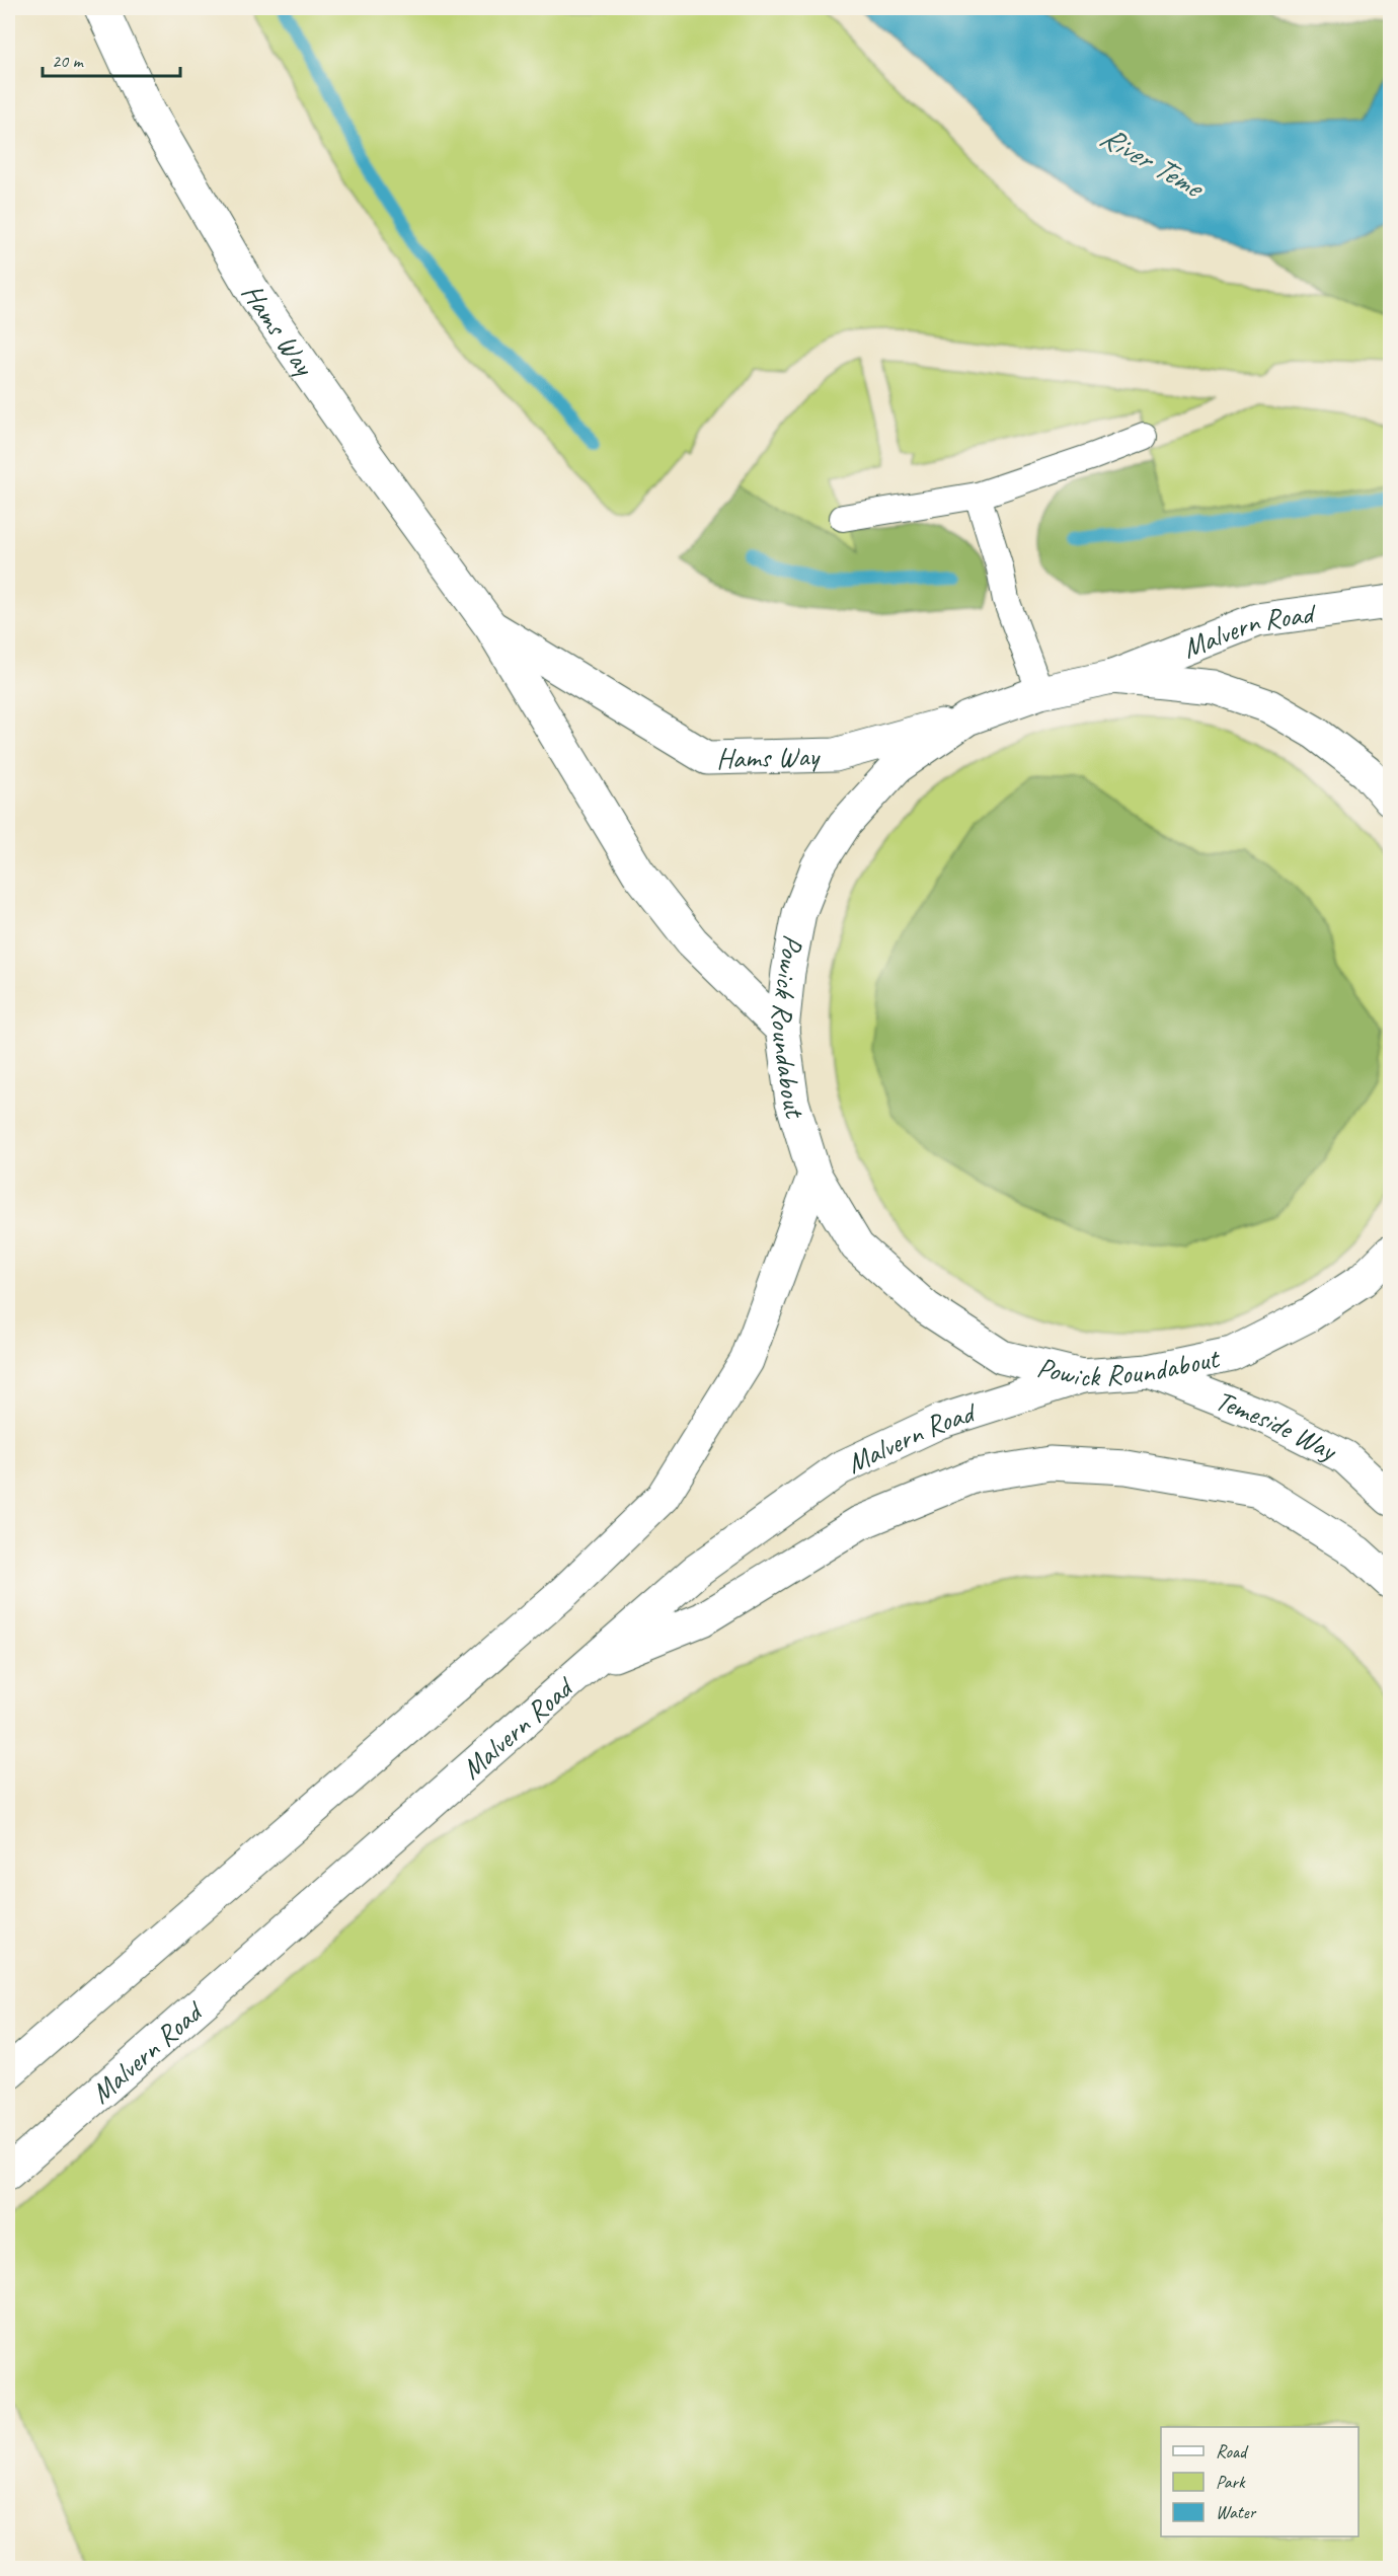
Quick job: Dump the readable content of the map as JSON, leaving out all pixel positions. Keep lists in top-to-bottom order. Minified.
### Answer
{"streets":{"main road":["Hams Way","Malvern Road","Powick Roundabout","Temeside Way"]},"crossings":[["Hams Way","Powick Roundabout"],["Malvern Road","Powick Roundabout"],["Powick Roundabout","Temeside Way"]],"water":["River Teme"],"legend":["Road","Park","Water"],"scale_bar":"20 m"}
